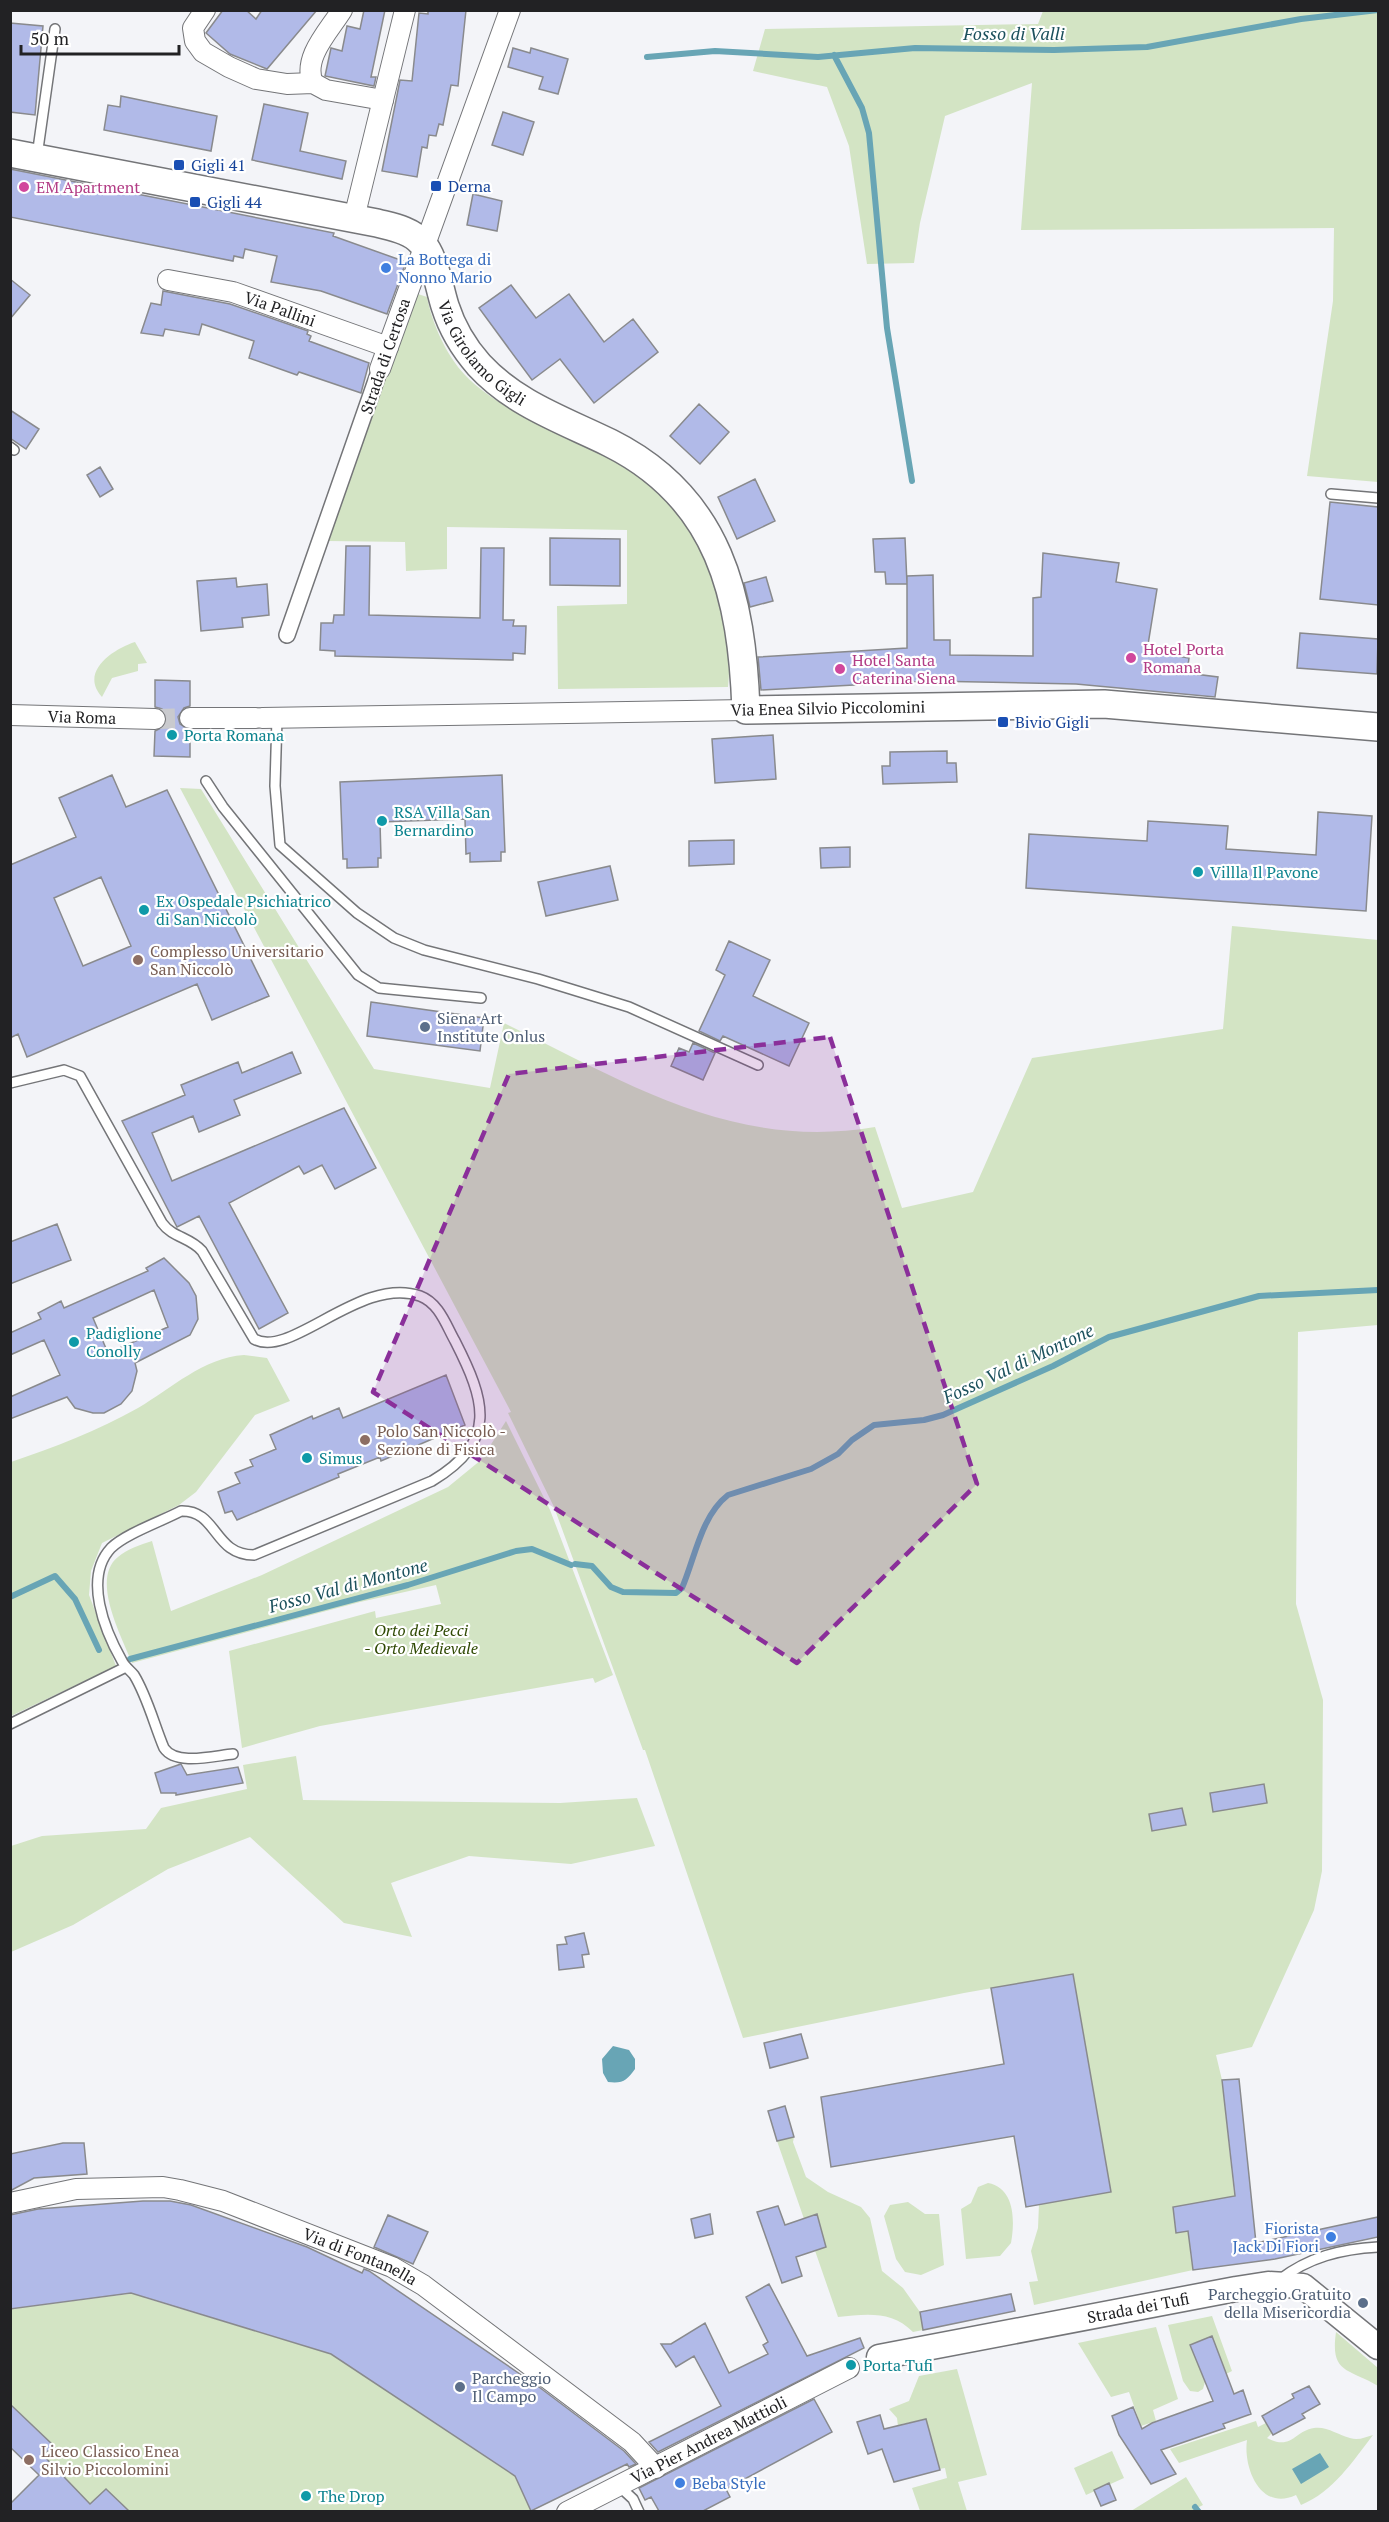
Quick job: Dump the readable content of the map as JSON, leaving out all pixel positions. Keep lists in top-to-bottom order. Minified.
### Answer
{"streets":{"main road":["Via Girolamo Gigli","Via Enea Silvio Piccolomini"],"street":["Via Pallini","Strada di Certosa","Via Roma","Via di Fontanella","Strada dei Tufi","Via Pier Andrea Mattioli"]},"crossings":[["Via Pallini","Strada di Certosa"],["Via Girolamo Gigli","Strada di Certosa"],["Via Girolamo Gigli","Via Enea Silvio Piccolomini"],["Via di Fontanella","Via Pier Andrea Mattioli"],["Strada dei Tufi","Via Pier Andrea Mattioli"]],"water":["Fosso di Valli","Fosso Val di Montone"],"parks":["Orto dei Pecci - Orto Medievale"],"places":{"transit":["Gigli 41","Derna","Gigli 44","Bivio Gigli"],"other":["EM Apartment","La Bottega di Nonno Mario","Hotel Porta Romana","Hotel Santa Caterina Siena","Porta Romana","RSA Villa San Bernardino","Villla Il Pavone","Ex Ospedale Psichiatrico di San Niccolò","Complesso Universitario San Niccolò","Siena Art Institute Onlus","Padiglione Conolly","Polo San Niccolò - Sezione di Fisica","Simus","Fiorista Jack Di Fiori","Parcheggio Gratuito della Misericordia","Porta Tufi","Parcheggio Il Campo","Liceo Classico Enea Silvio Piccolomini","Beba Style","The Drop"]},"scale_bar":"50 m"}
